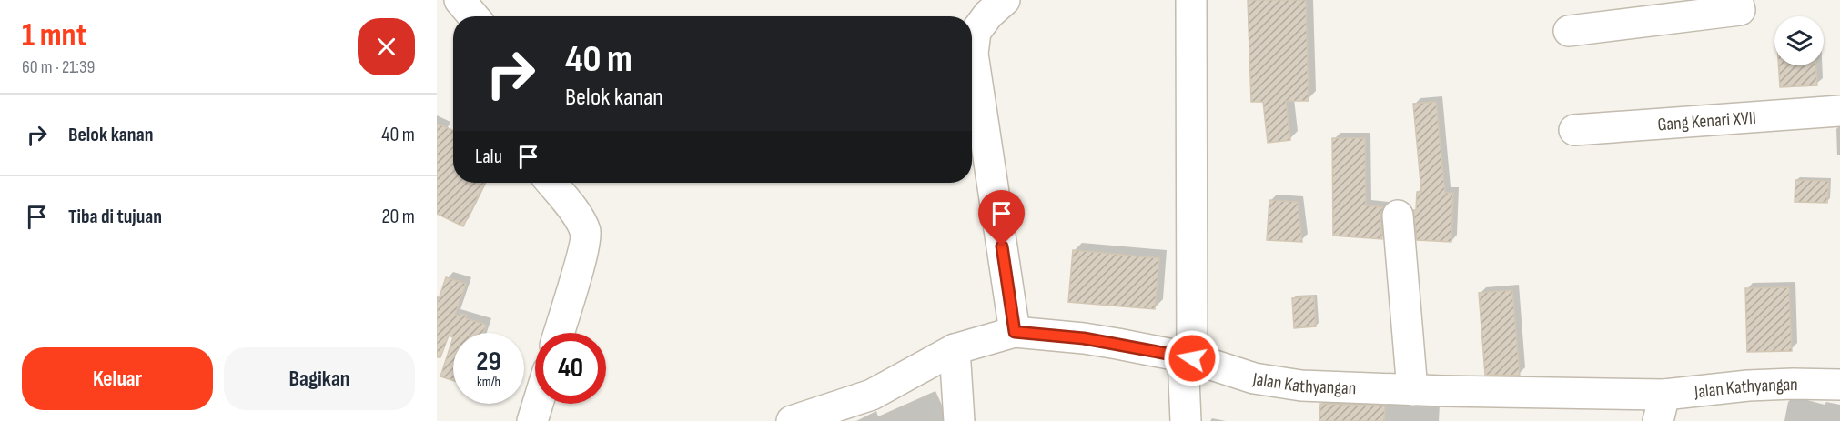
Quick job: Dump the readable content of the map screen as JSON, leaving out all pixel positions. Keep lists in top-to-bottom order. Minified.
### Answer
{"streets":{"street":["Gang Kenari XVII","Jalan Kathyangan"]},"page":{"heading":["1 mnt","60 m · 21:39"],"turn":["40 m","Belok kanan"],"list":[{"name":"Belok kanan","value":"40 m"},{"name":"Tiba di tujuan","value":"20 m"}],"then":"Lalu","speed":"29 km/h","limit":"40","buttons":["Keluar","Bagikan"]}}
